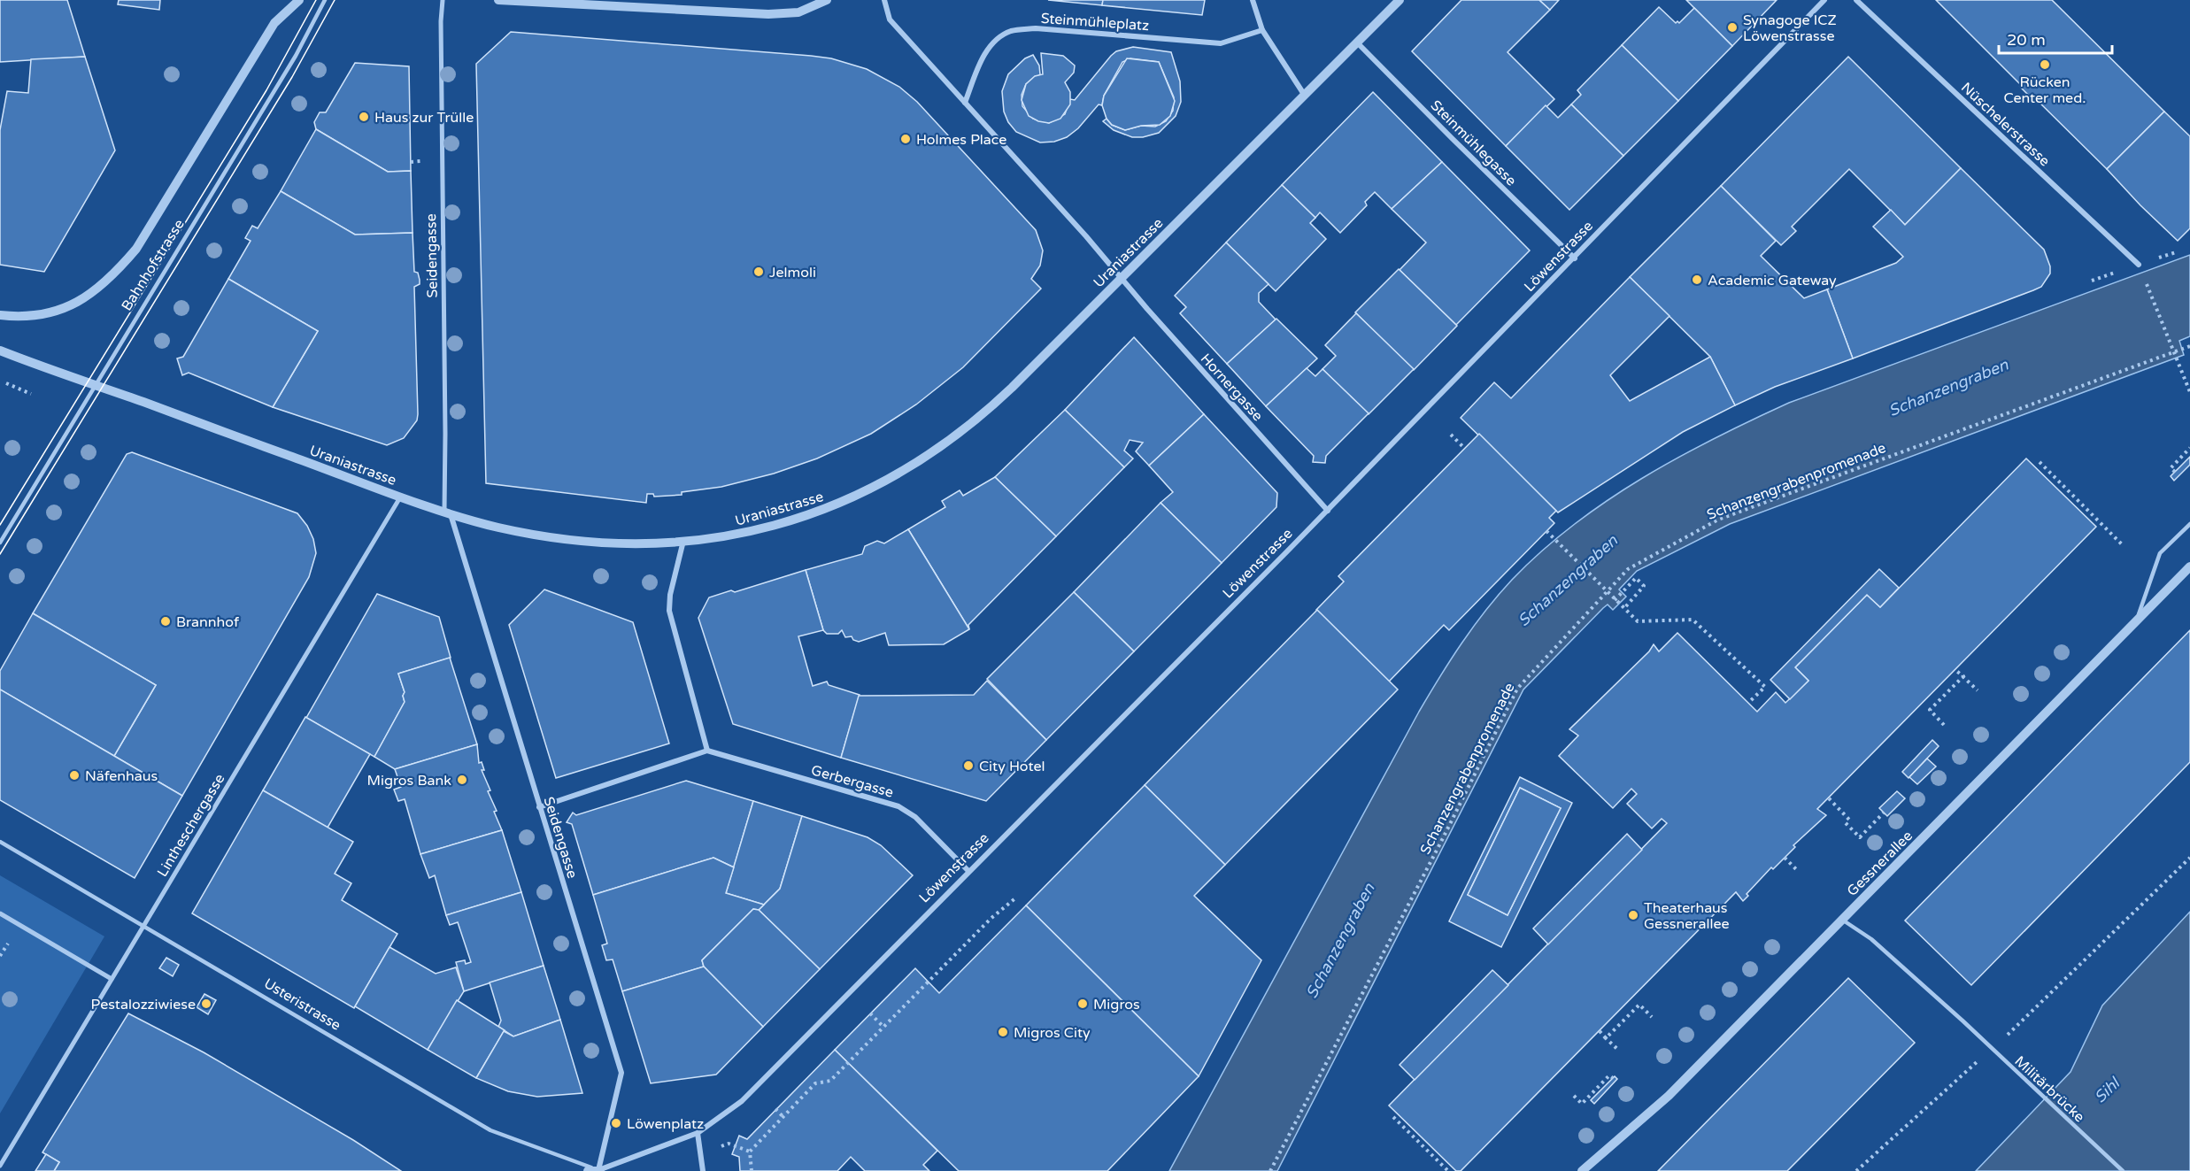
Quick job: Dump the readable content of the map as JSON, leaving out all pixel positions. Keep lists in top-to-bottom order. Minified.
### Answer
{"streets":{"street":["Steinmühleplatz","Nüschelerstrasse","Steinmühlegasse","Uraniastrasse","Seidengasse","Löwenstrasse","Bahnhofstrasse","Hornergasse","Gerbergasse","Lintheschergasse","Gessnerallee"],"lane":["Usteristrasse","Militärbrücke"],"path":["Schanzengrabenpromenade"]},"crossings":[["Steinmühlegasse","Uraniastrasse"],["Steinmühlegasse","Löwenstrasse"],["Uraniastrasse","Seidengasse"],["Uraniastrasse","Bahnhofstrasse"],["Uraniastrasse","Hornergasse"],["Uraniastrasse","Lintheschergasse"],["Seidengasse","Löwenstrasse"],["Seidengasse","Usteristrasse"],["Löwenstrasse","Hornergasse"],["Löwenstrasse","Gerbergasse"],["Löwenstrasse","Usteristrasse"],["Lintheschergasse","Usteristrasse"],["Gessnerallee","Militärbrücke"]],"water":["Schanzengraben","Sihl"],"places":["Synagoge ICZ Löwenstrasse","Rücken Center med.","Haus zur Trülle","Holmes Place","Jelmoli","Academic Gateway","Brannhof","City Hotel","Näfenhaus","Migros Bank","Theaterhaus Gessnerallee","Pestalozziwiese","Migros","Migros City","Löwenplatz"],"scale_bar":"20 m"}
